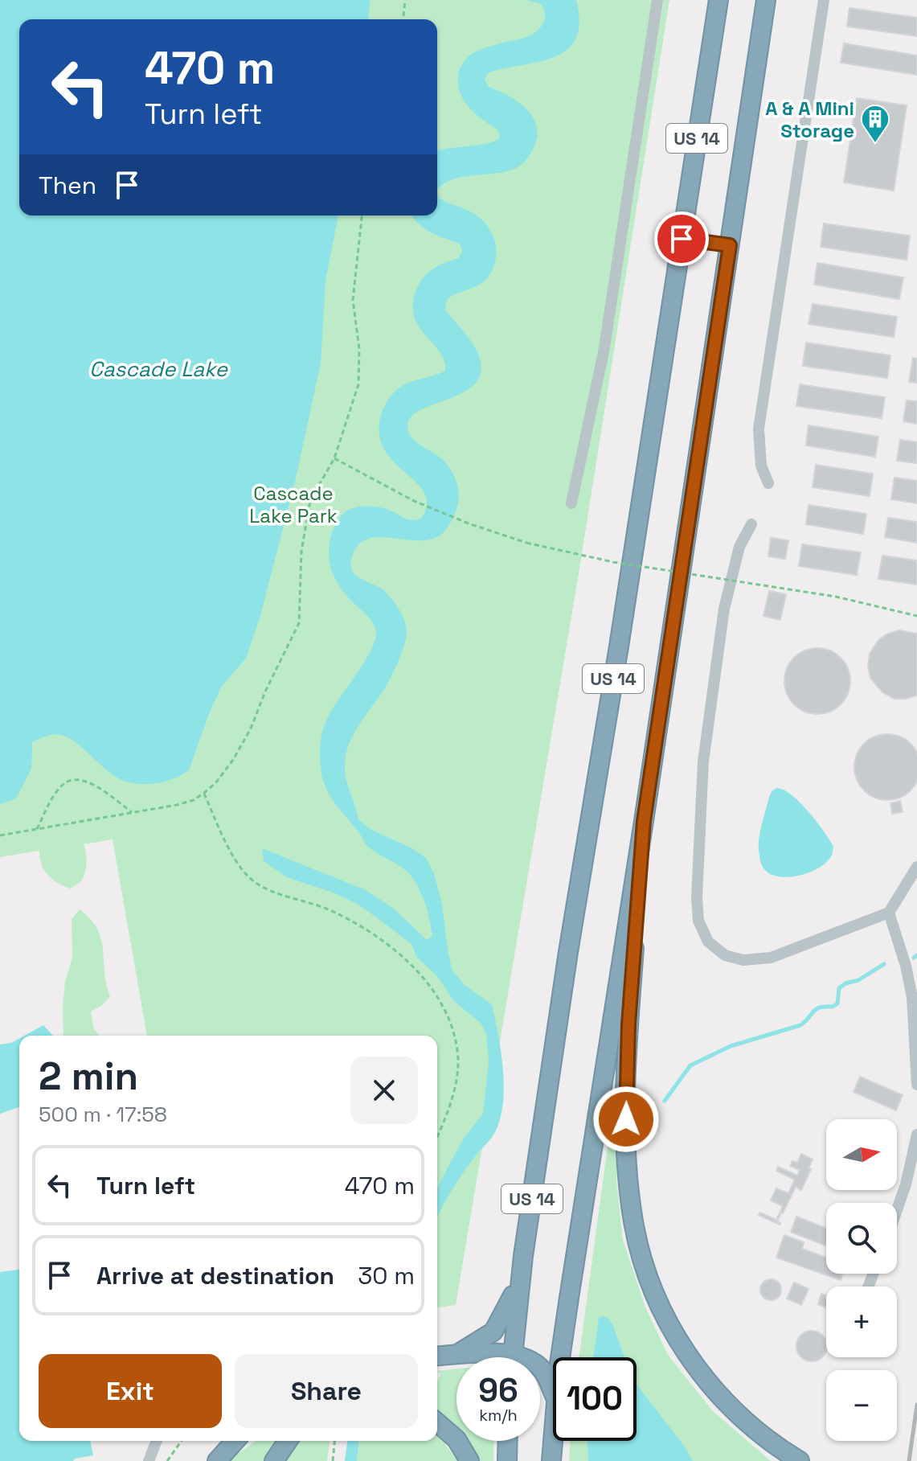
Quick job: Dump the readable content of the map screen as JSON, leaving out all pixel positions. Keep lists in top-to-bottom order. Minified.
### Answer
{"streets":{"highway":["US 14"]},"water":["Cascade Lake"],"parks":["Cascade Lake Park"],"places":{"building":["A & A Mini Storage"]},"north":"right","page":{"turn":["470 m","Turn left"],"then":"Then","heading":["2 min","500 m · 17:58"],"map_buttons":["+","−"],"list":[{"name":"Turn left","value":"470 m"},{"name":"Arrive at destination","value":"30 m"}],"buttons":["Exit","Share"],"speed":"96 km/h","limit":"100"}}
